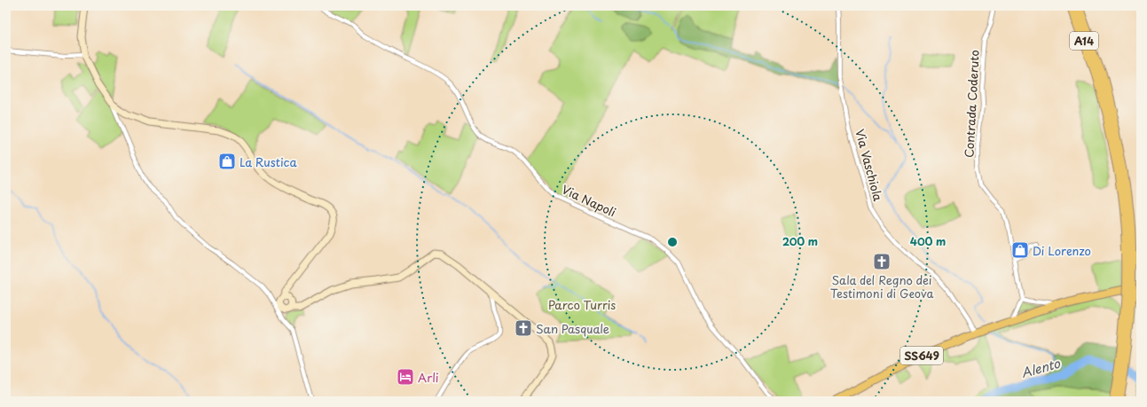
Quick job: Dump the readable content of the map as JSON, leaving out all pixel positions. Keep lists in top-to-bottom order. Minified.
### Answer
{"streets":{"highway":["A14"],"main road":["SS649"],"street":["Contrada Coderuto","Via Vaschiola","Via Napoli"]},"crossings":[["Via Vaschiola","SS649"]],"water":["Alento"],"parks":["Parco Turris"],"places":{"shop":["La Rustica","Di Lorenzo"],"church":["Sala del Regno dei Testimoni di Geova","San Pasquale"],"hotel":["Arli"]},"rings":["200 m","400 m"]}
